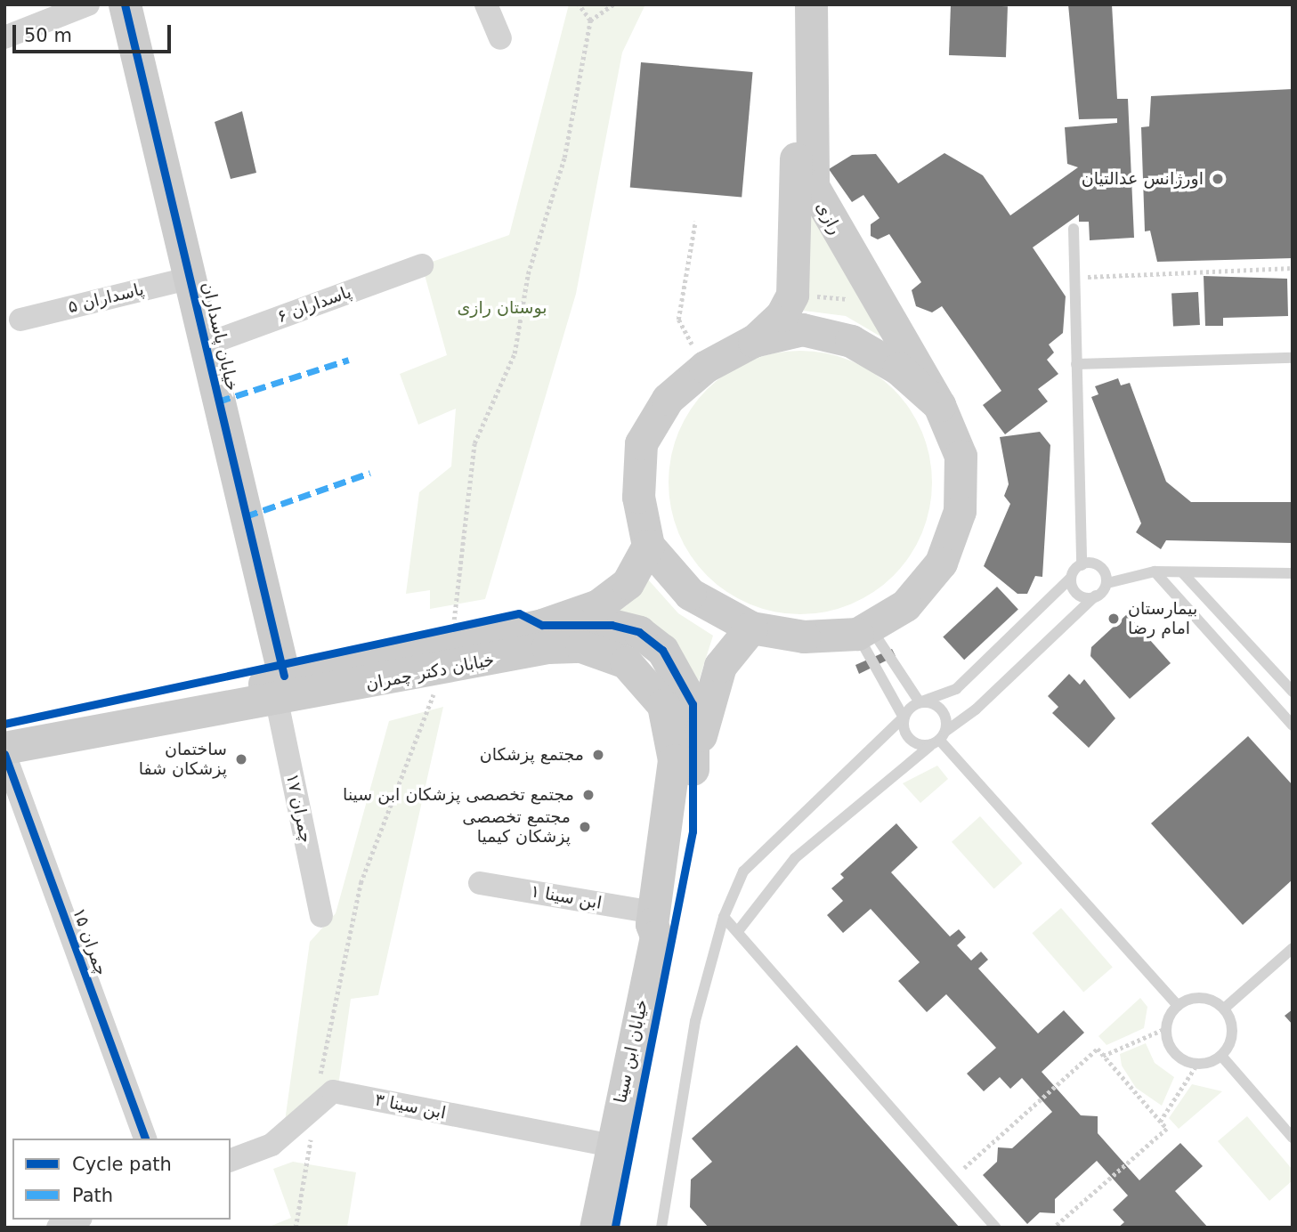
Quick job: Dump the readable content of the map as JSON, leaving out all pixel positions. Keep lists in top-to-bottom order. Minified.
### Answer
{"streets":{"main road":["رازی","خیابان پاسداران","خیابان دکتر چمران","خیابان ابن سینا"],"street":["پاسداران ۵","پاسداران ۶","چمران ۱۷","ابن سینا ۱","چمران ۱۵","ابن سینا ۳"]},"crossings":[["پاسداران ۵","خیابان پاسداران"],["پاسداران ۶","خیابان پاسداران"],["خیابان پاسداران","خیابان دکتر چمران"],["خیابان پاسداران","چمران ۱۷"],["خیابان دکتر چمران","چمران ۱۷"],["خیابان دکتر چمران","خیابان ابن سینا"],["ابن سینا ۱","خیابان ابن سینا"],["خیابان ابن سینا","ابن سینا ۳"]],"parks":["بوستان رازی"],"places":["اورژانس عدالتیان","بیمارستان امام رضا","مجتمع پزشکان","ساختمان پزشکان شفا","مجتمع تخصصی پزشکان ابن سینا","مجتمع تخصصی پزشکان کیمیا"],"legend":["Cycle path","Path"],"scale_bar":"50 m"}
